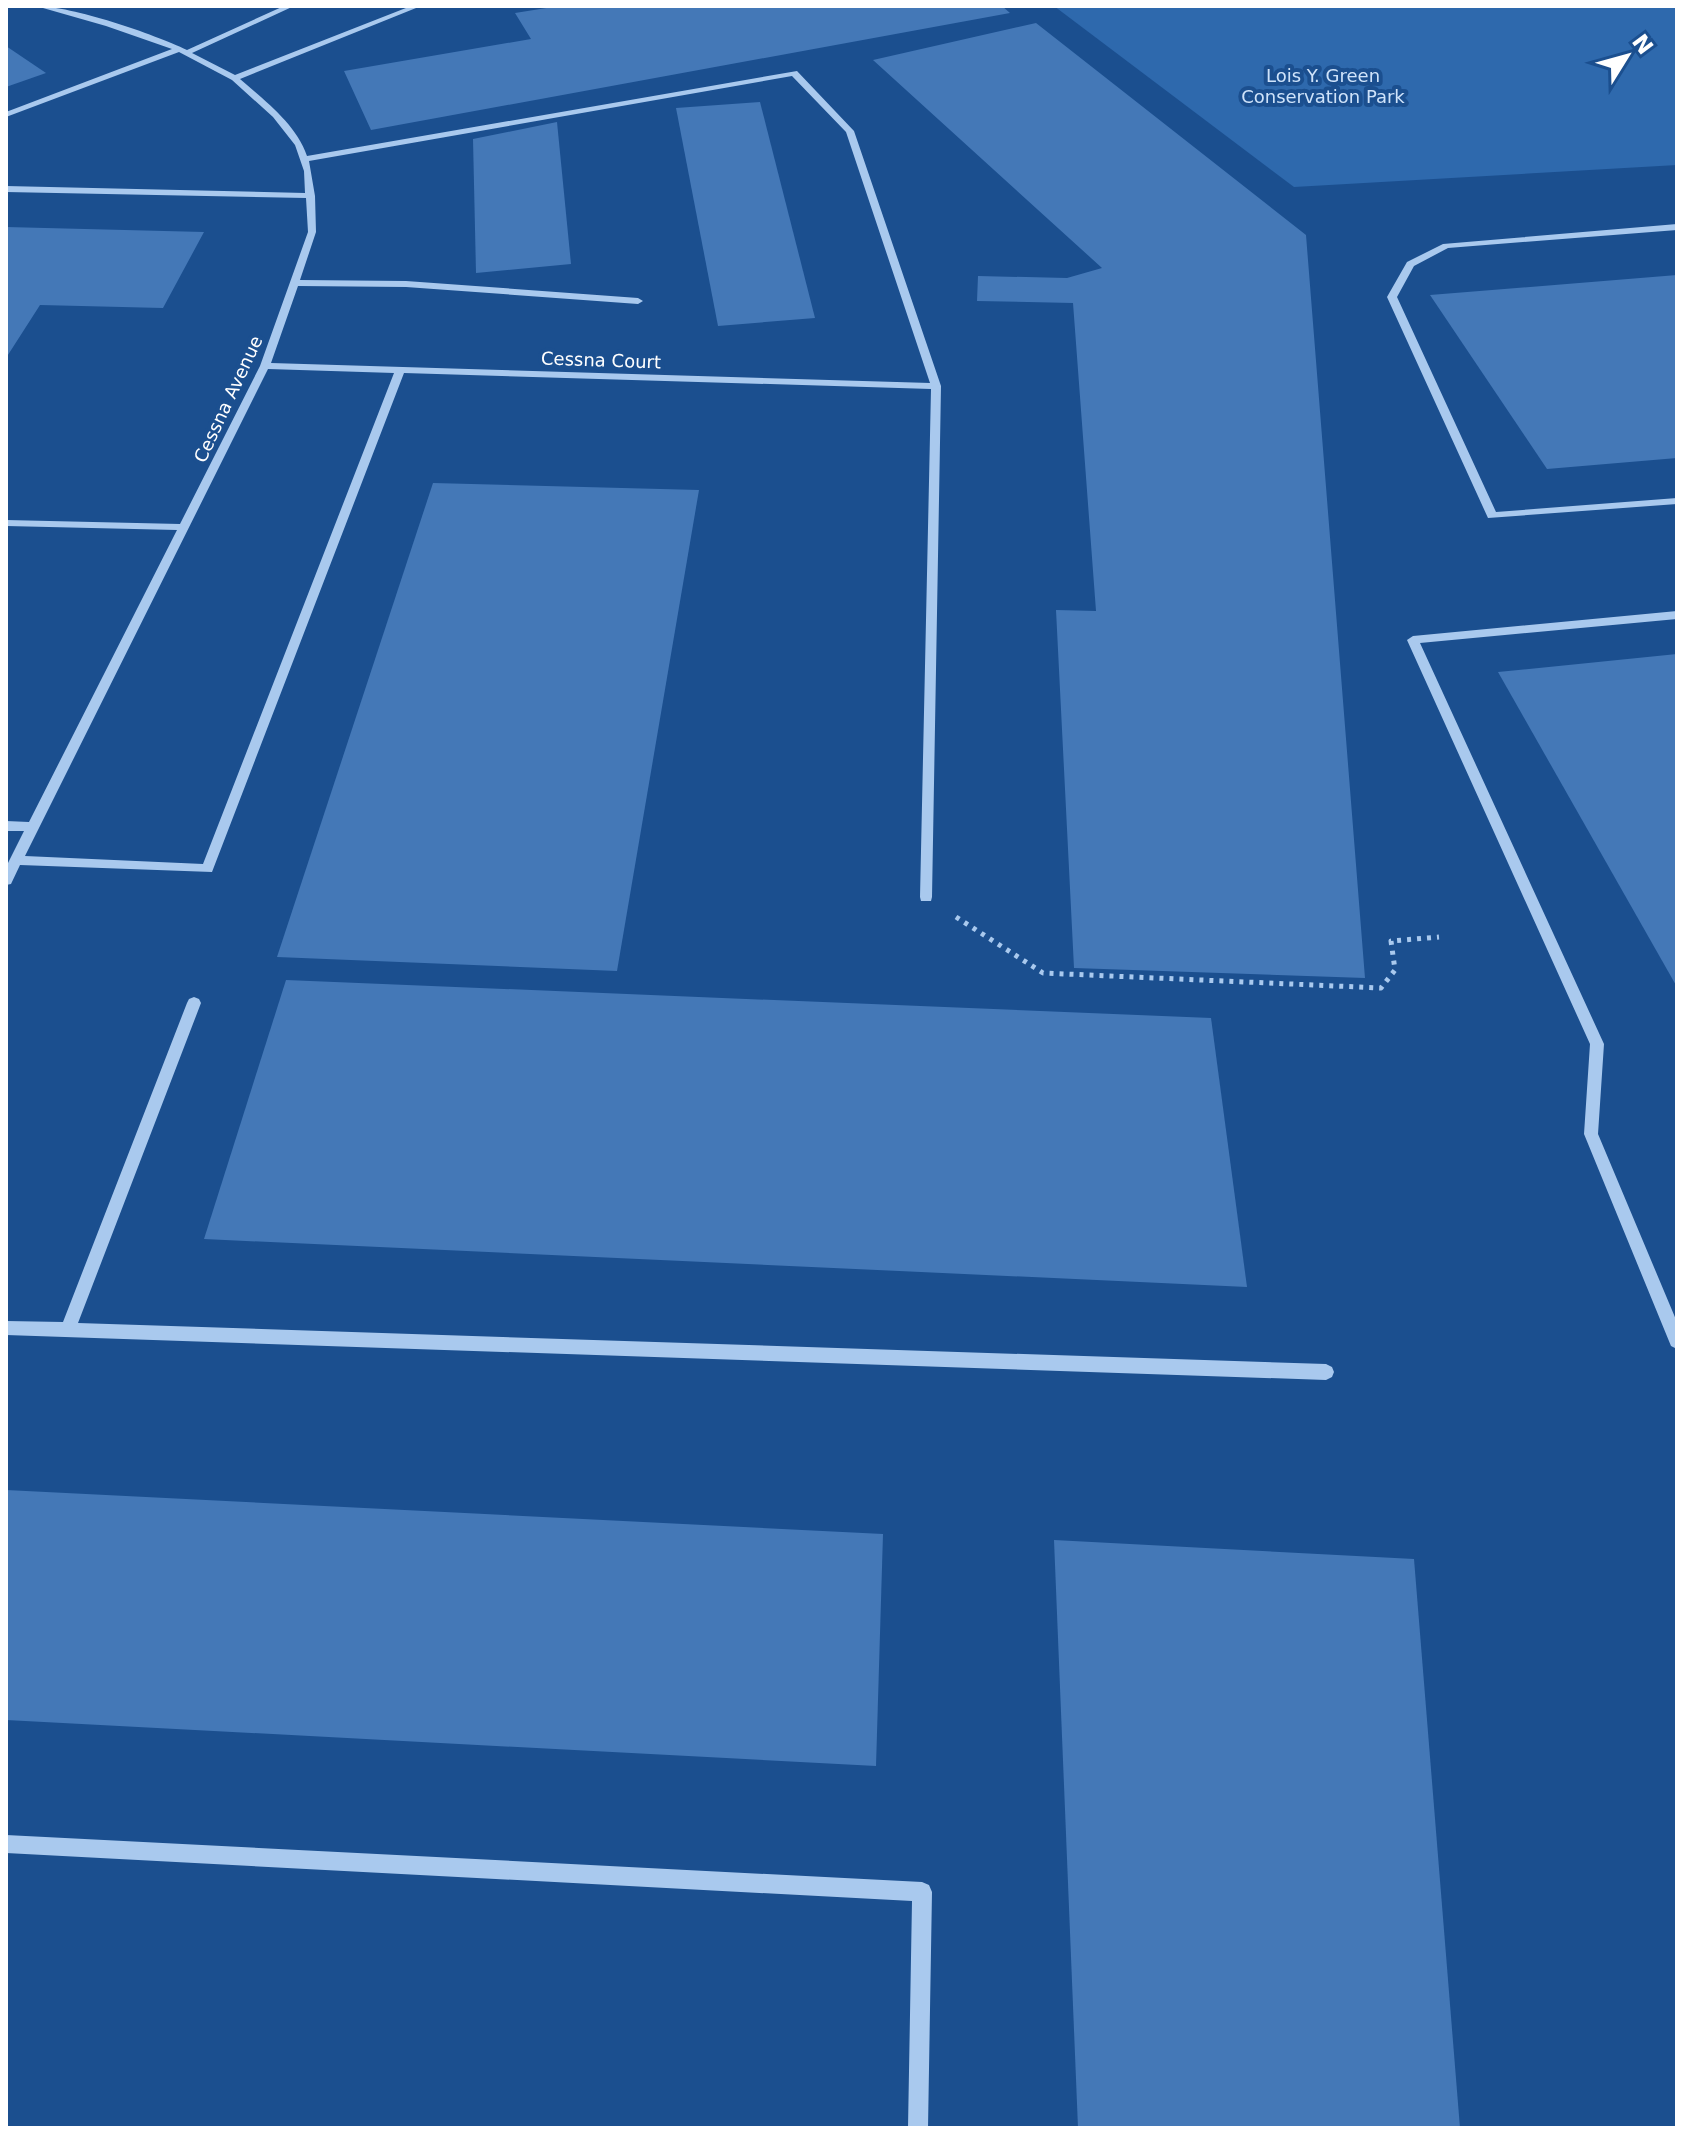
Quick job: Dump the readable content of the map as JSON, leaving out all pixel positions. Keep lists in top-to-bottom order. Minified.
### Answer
{"streets":{"street":["Cessna Court","Cessna Avenue"]},"crossings":[["Cessna Court","Cessna Avenue"]],"parks":["Lois Y. Green Conservation Park"],"north":"top right"}
